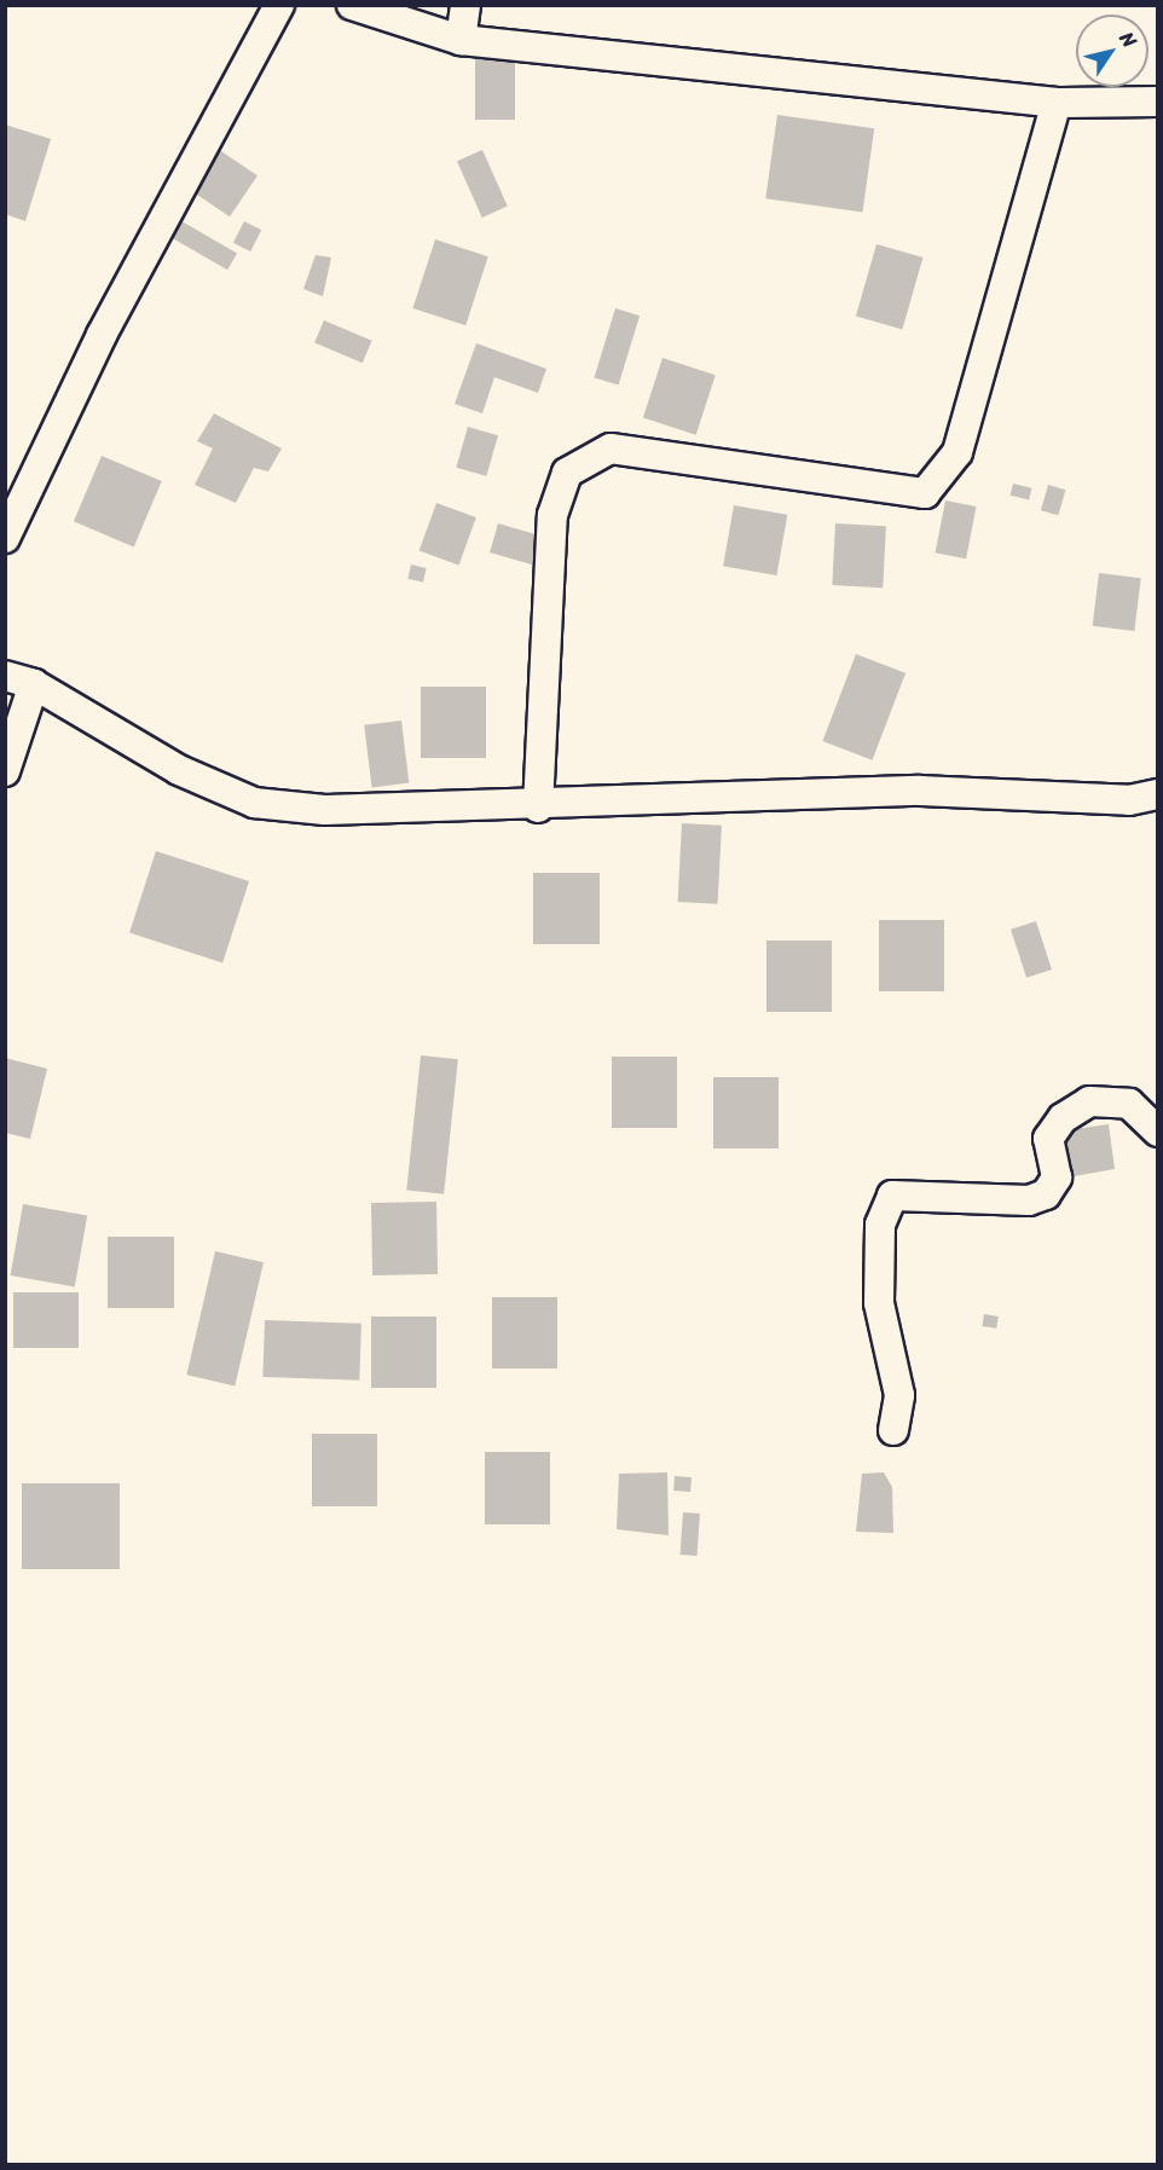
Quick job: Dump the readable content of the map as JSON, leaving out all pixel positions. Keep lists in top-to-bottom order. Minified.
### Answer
{"north":"top right"}
